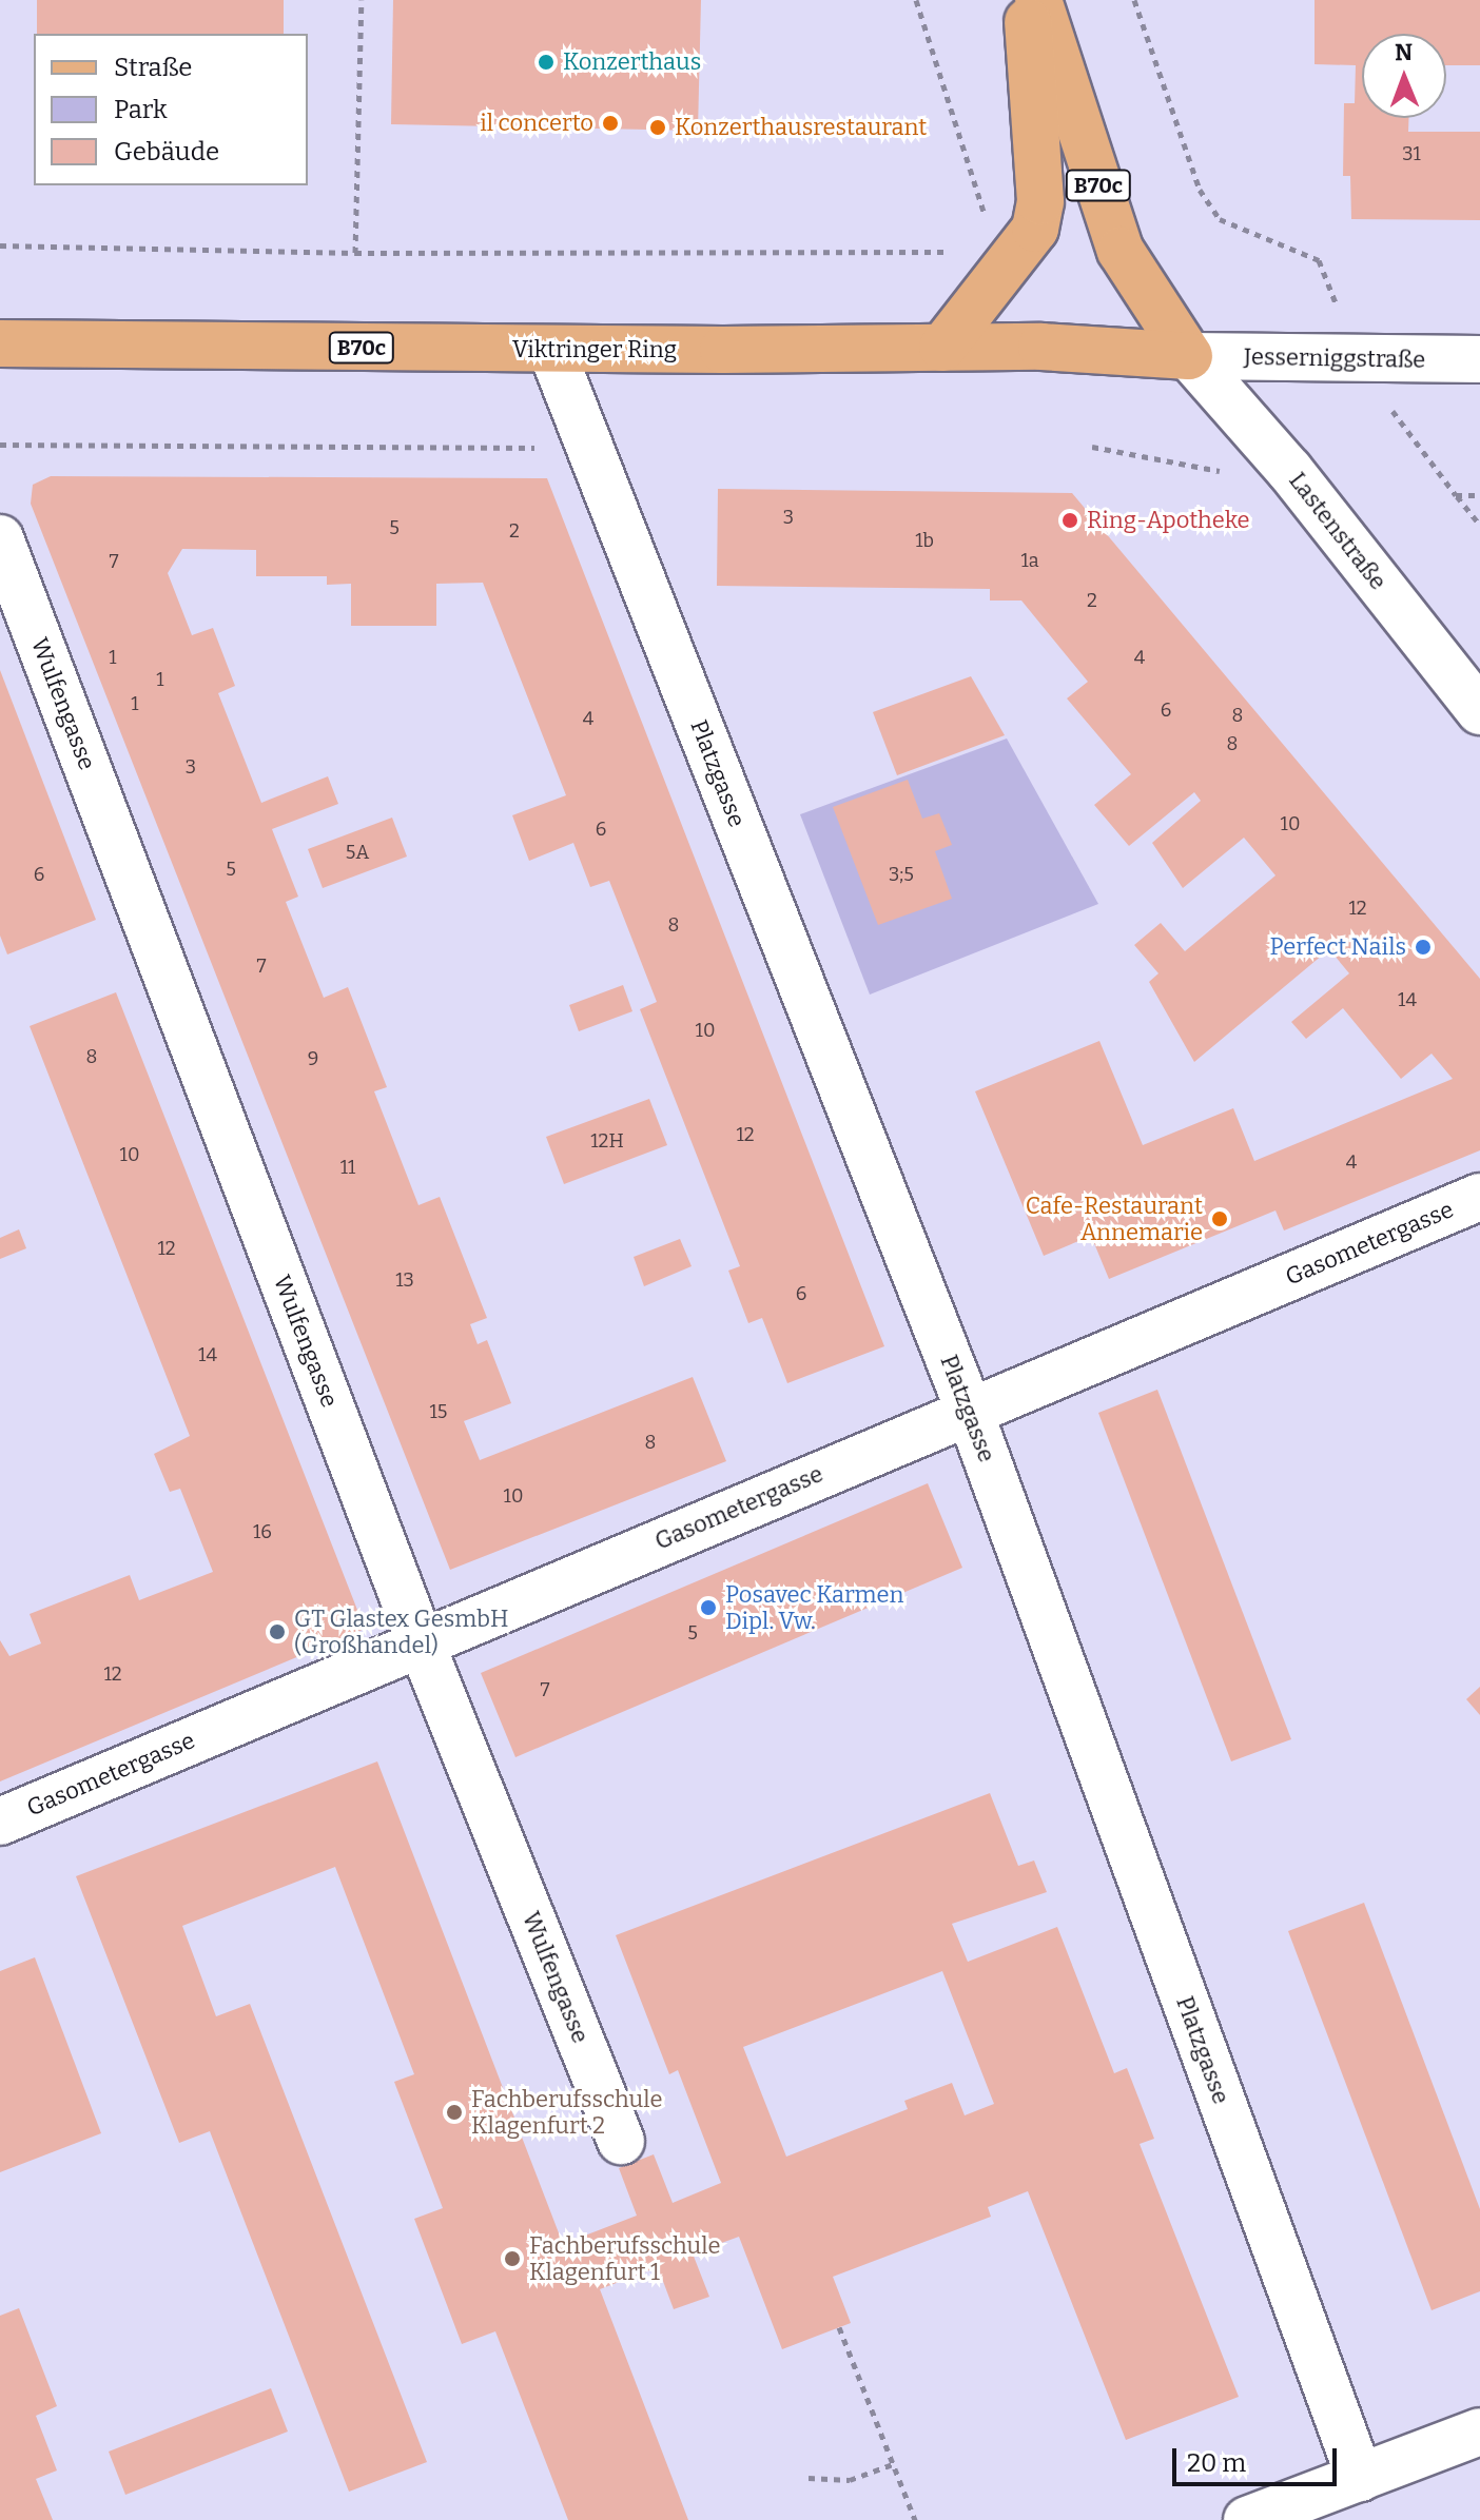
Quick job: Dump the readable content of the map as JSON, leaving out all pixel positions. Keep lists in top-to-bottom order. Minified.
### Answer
{"streets":{"main road":["B70c","Viktringer Ring"],"street":["Jesserniggstraße","Lastenstraße","Wulfengasse","Platzgasse","Gasometergasse"]},"crossings":[["B70c","Viktringer Ring"],["B70c","Jesserniggstraße"],["B70c","Lastenstraße"],["Viktringer Ring","Jesserniggstraße"],["Viktringer Ring","Lastenstraße"],["Viktringer Ring","Platzgasse"],["Jesserniggstraße","Lastenstraße"],["Wulfengasse","Gasometergasse"],["Platzgasse","Gasometergasse"]],"places":["Konzerthaus","il concerto","Konzerthausrestaurant","Ring-Apotheke","Perfect Nails","Cafe-Restaurant Annemarie","Posavec Karmen Dipl. Vw.","GT Glastex GesmbH (Großhandel)","Fachberufsschule Klagenfurt 2","Fachberufsschule Klagenfurt 1"],"house_numbers":["31","3","5","2","1b","1a","7","2","1","4","1","1","6","8","4","8","3","10","6","5A","5","6","3;5","12","8","7","14","10","8","9","12","12H","10","4","11","12","13","6","14","15","8","10","16","5","12","7"],"legend":["Straße","Park","Gebäude"],"scale_bar":"20 m","north":"top"}
